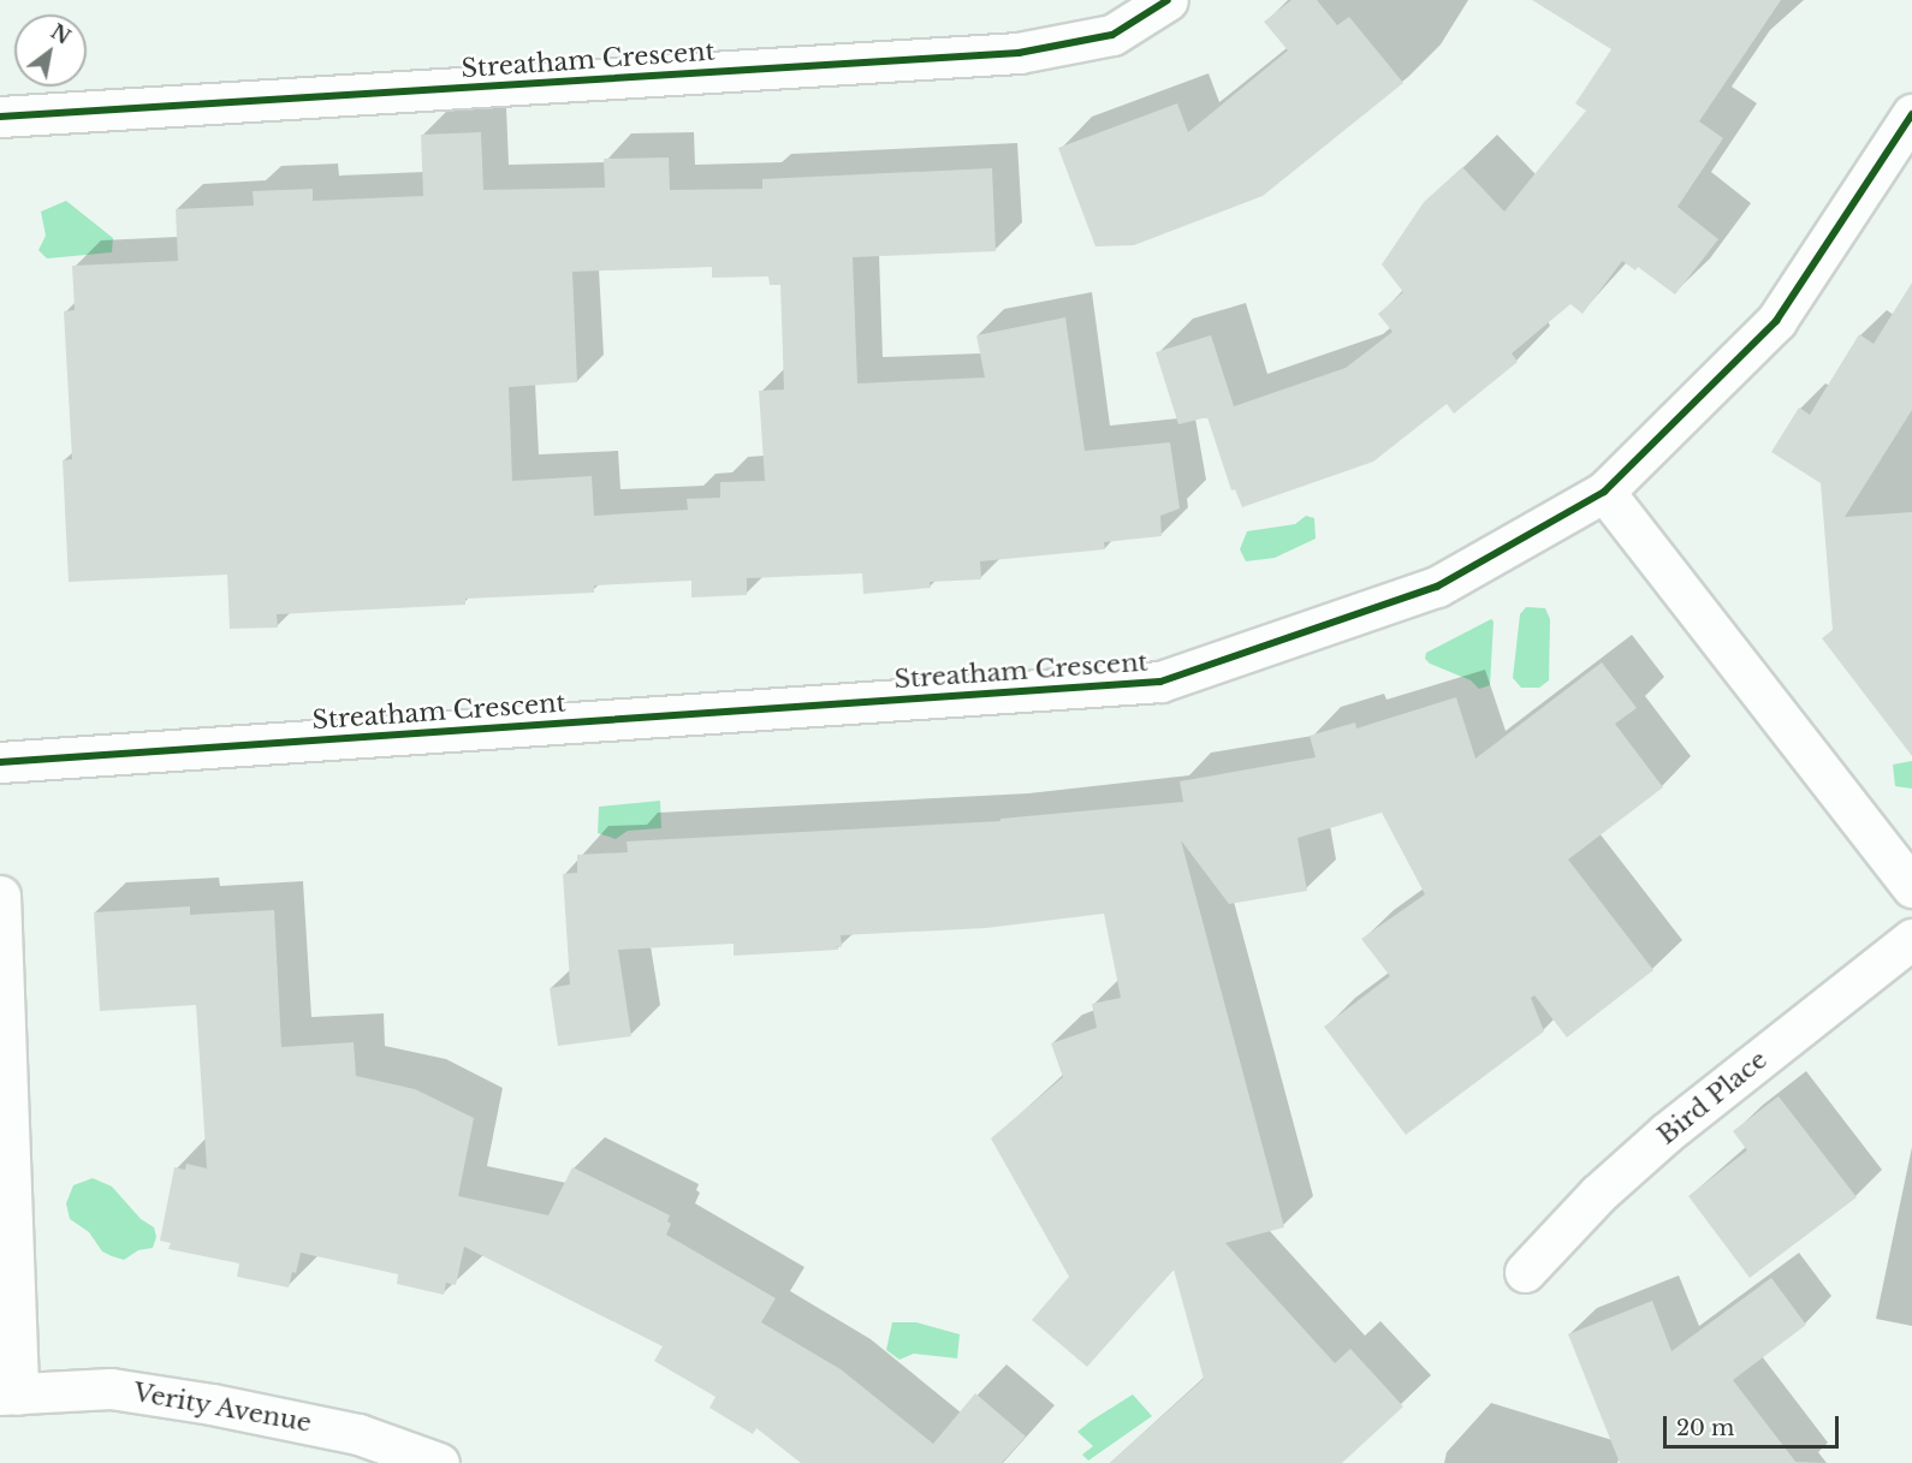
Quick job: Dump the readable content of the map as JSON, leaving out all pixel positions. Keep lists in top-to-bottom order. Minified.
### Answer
{"streets":{"street":["Streatham Crescent","Bird Place","Verity Avenue"]},"scale_bar":"20 m","north":"top right"}
